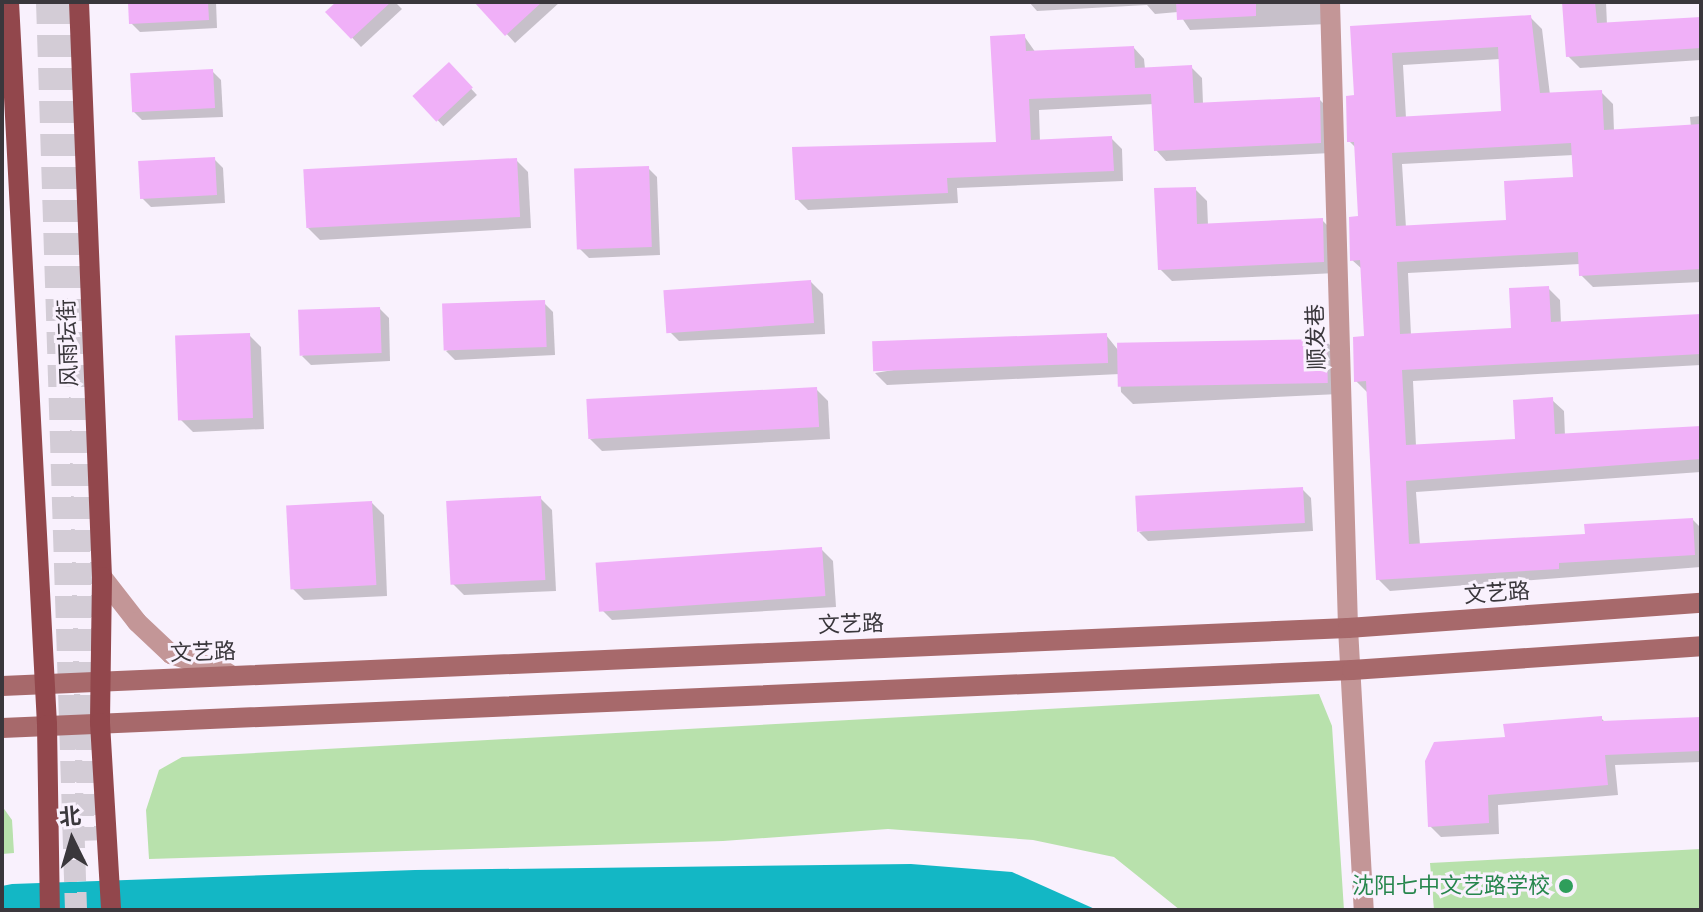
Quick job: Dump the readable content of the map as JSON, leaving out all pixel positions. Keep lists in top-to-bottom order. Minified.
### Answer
{"streets":{"main road":["风雨坛街","文艺路"],"street":["顺发巷"]},"crossings":[["顺发巷","文艺路"],["风雨坛街","文艺路"]],"places":["沈阳七中文艺路学校"],"north":"top"}
